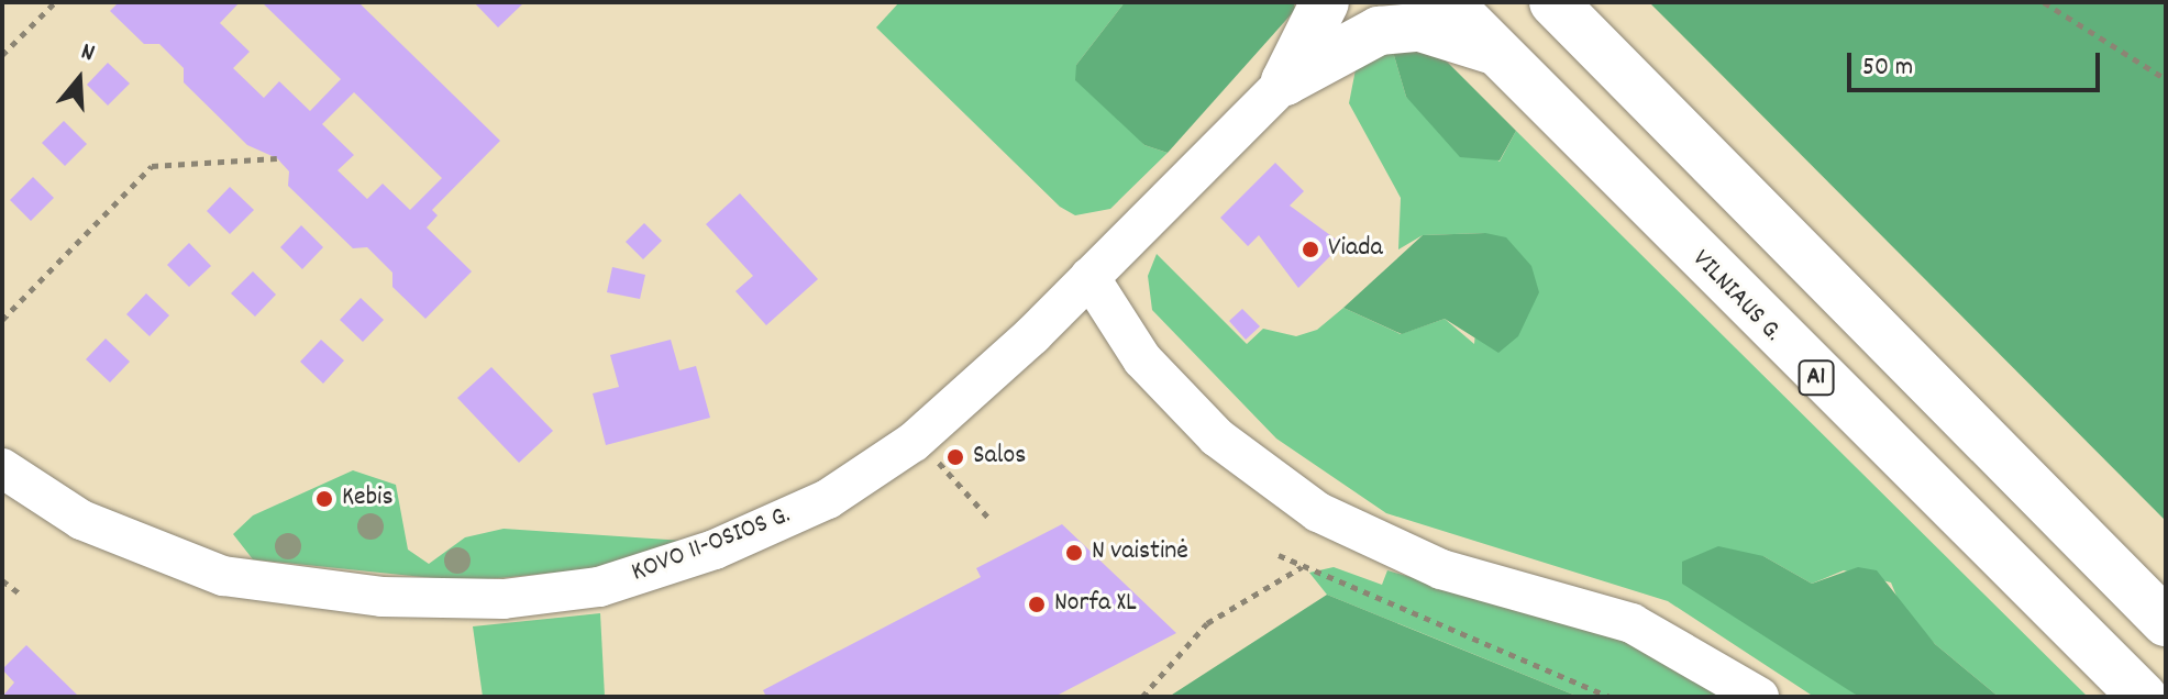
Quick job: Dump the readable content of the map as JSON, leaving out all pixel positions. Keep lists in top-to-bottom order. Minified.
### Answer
{"streets":{"highway":["VILNIAUS G.","A1"],"street":["KOVO 11-OSIOS G."]},"places":["Viada","Salos","Kebis","N vaistinė","Norfa XL"],"scale_bar":"50 m","north":"top"}
